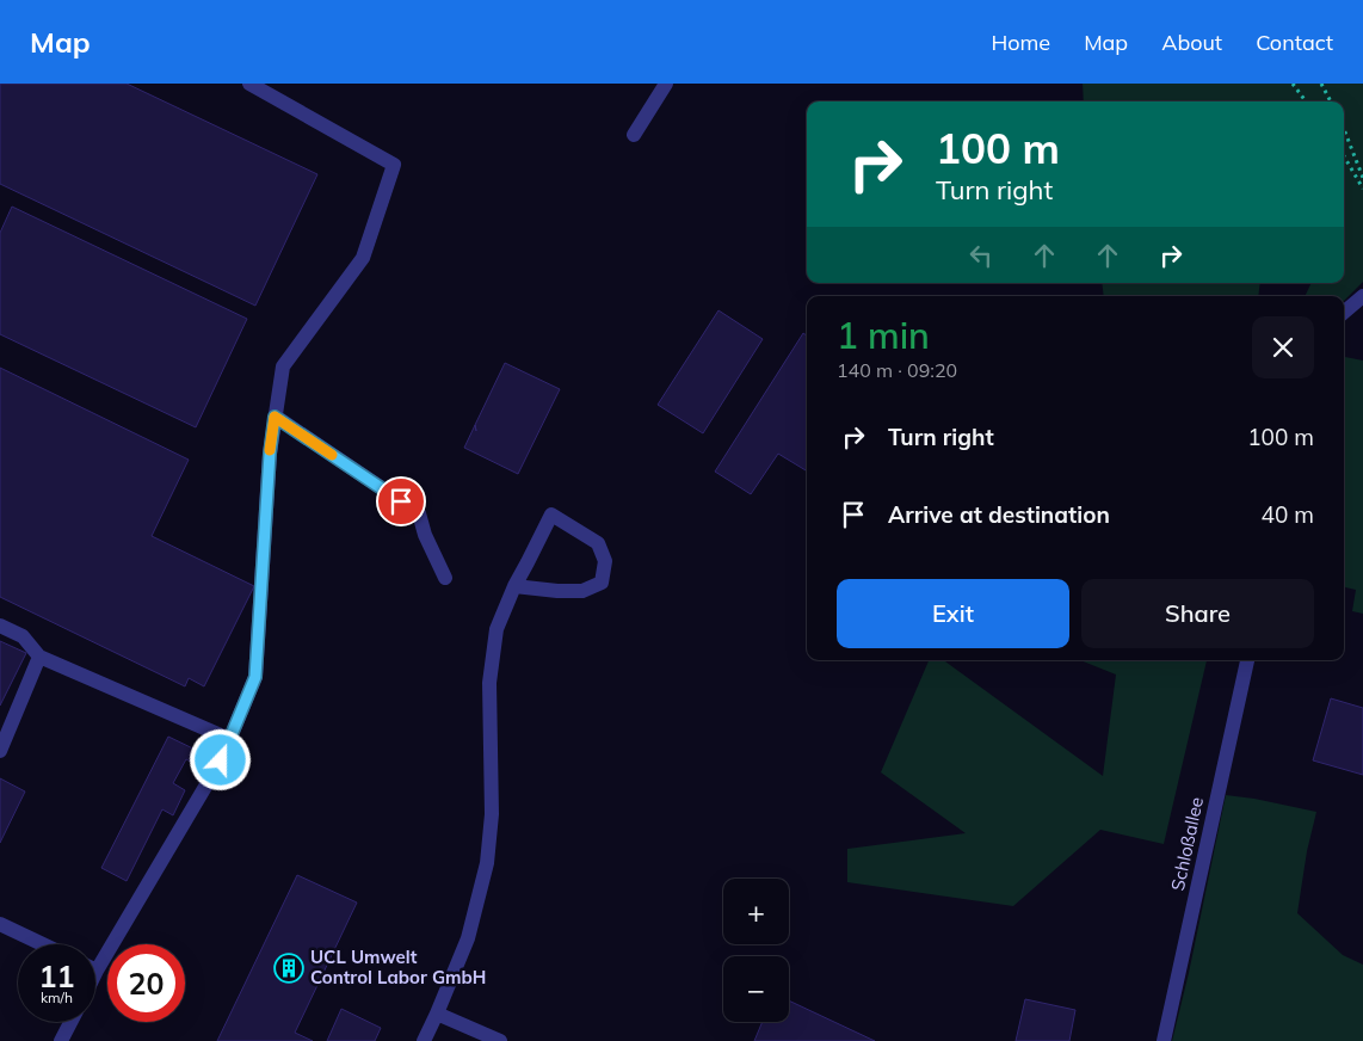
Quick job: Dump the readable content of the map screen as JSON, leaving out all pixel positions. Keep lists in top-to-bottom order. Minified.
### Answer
{"streets":{"street":["Schloßallee"]},"places":{"building":["UCL Umwelt Control Labor GmbH"]},"page":{"header":"Map","nav":["Home","Map","About","Contact"],"turn":["100 m","Turn right"],"heading":["1 min","140 m · 09:20"],"list":[{"name":"Turn right","value":"100 m"},{"name":"Arrive at destination","value":"40 m"}],"buttons":["Exit","Share"],"map_buttons":["+","−"],"speed":"11 km/h","limit":"20"}}
